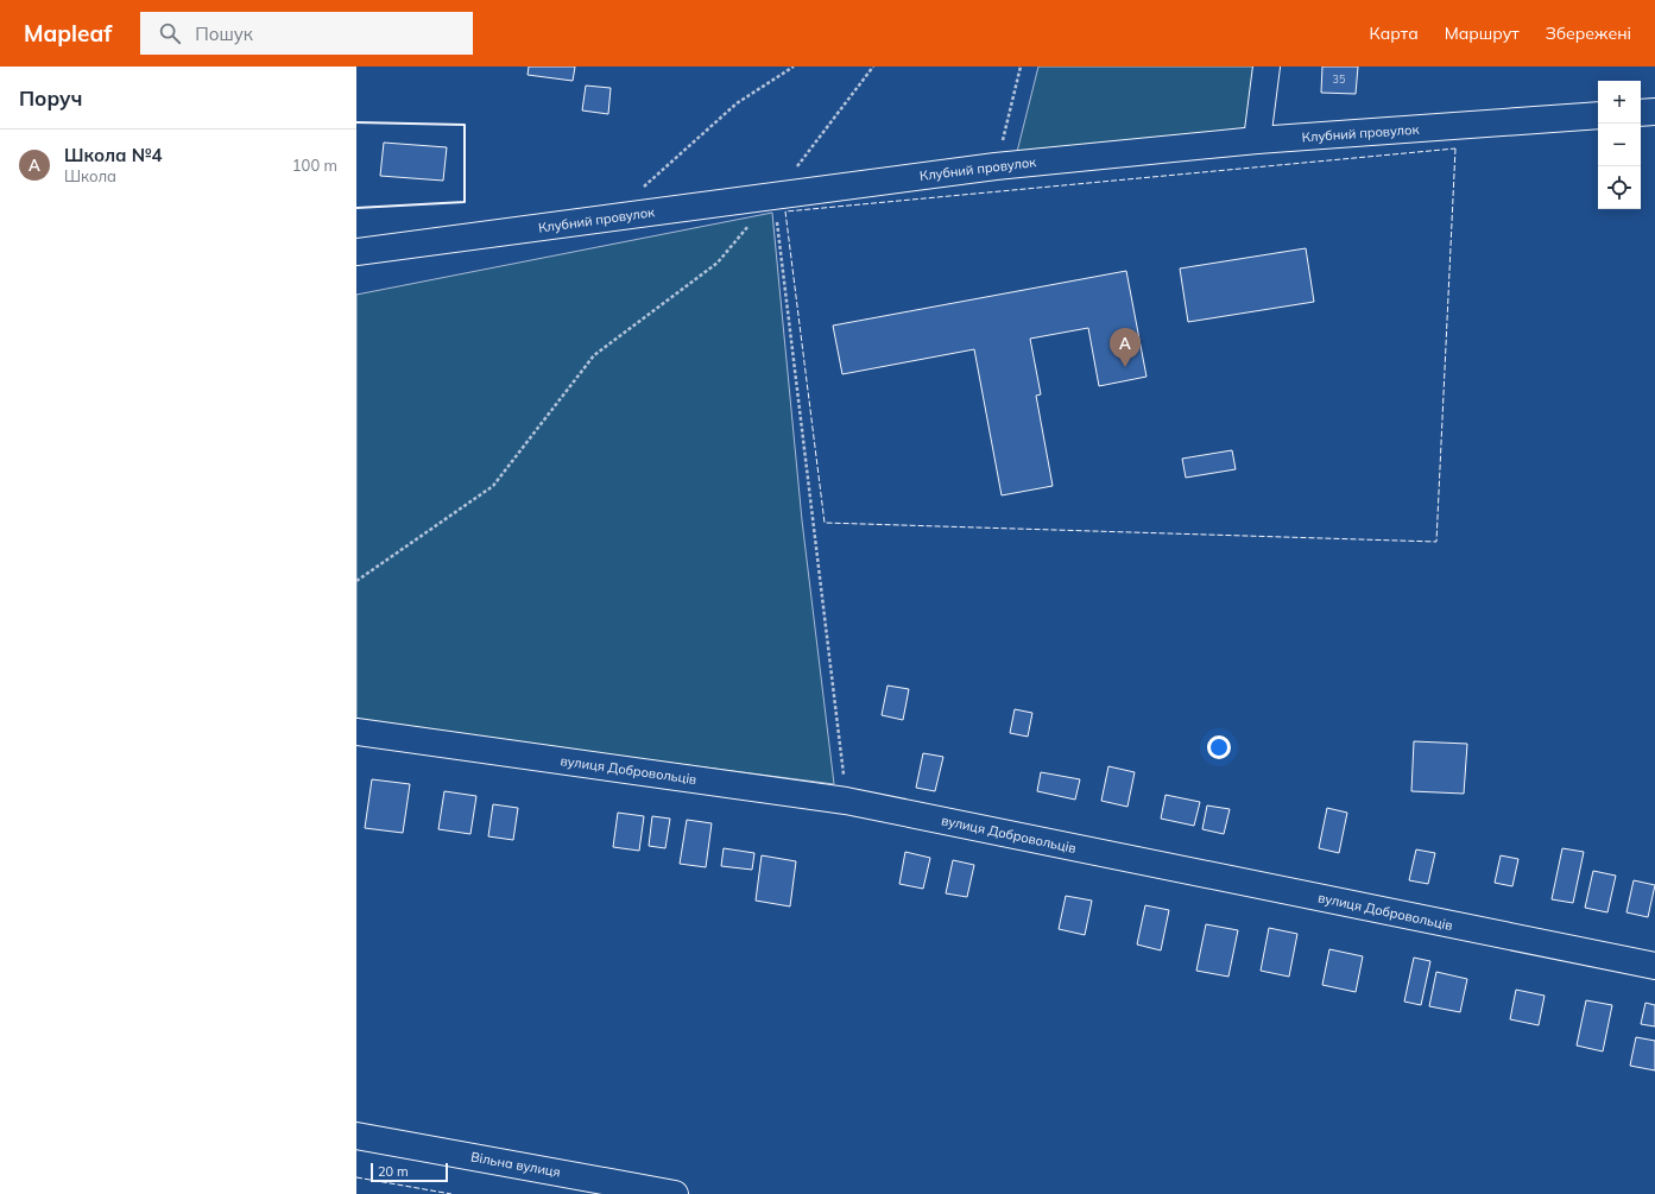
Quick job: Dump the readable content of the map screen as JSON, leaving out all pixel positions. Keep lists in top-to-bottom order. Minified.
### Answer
{"streets":{"street":["Клубний провулок","вулиця Добровольців","Вільна вулиця"]},"house_numbers":["35"],"scale_bar":"20 m","page":{"header":"Mapleaf","search":"Пошук","nav":["Карта","Маршрут","Збережені"],"heading":"Поруч","map_buttons":["+","−"],"list":[{"mark":"A","name":"Школа №4","note":"Школа","value":"100 m"}],"pins":"A","scale":"20 m"}}
